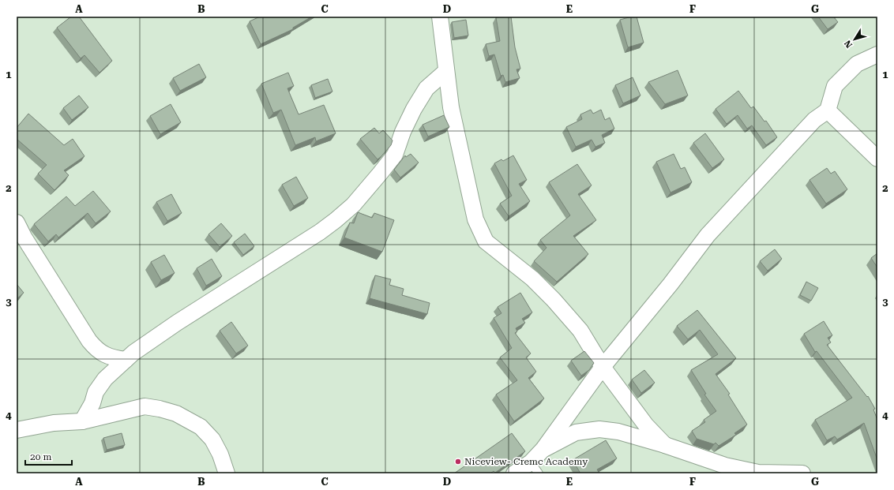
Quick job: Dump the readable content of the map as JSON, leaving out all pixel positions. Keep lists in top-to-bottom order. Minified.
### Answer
{"places":["Niceview- Cremc Academy"],"scale_bar":"20 m","north":"bottom left","grid":{"columns":["A","B","C","D","E","F","G"],"rows":["1","2","3","4"]}}
